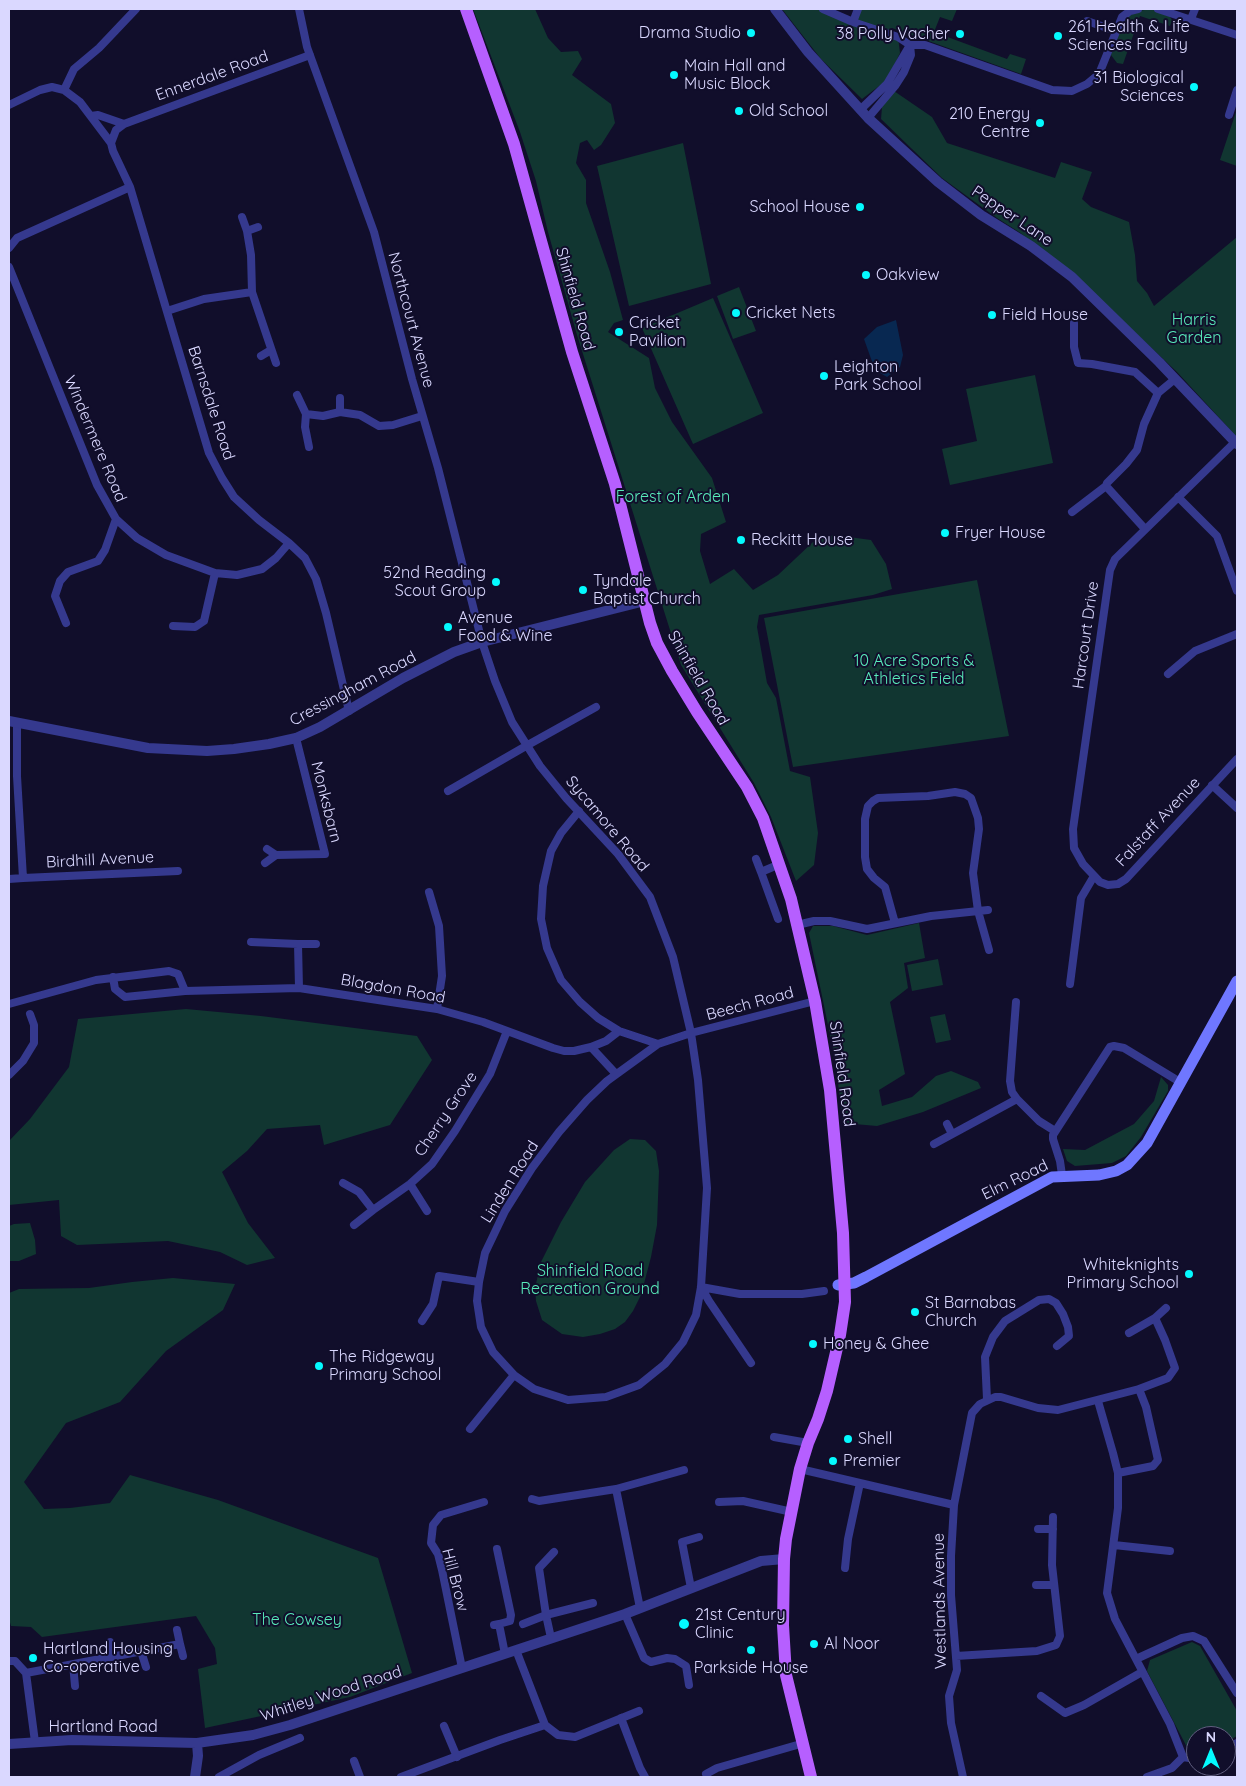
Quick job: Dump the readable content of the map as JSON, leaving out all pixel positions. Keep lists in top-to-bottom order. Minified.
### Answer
{"streets":{"main road":["Shinfield Road","Elm Road"],"street":["Ennerdale Road","Pepper Lane","Northcourt Avenue","Barnsdale Road","Windermere Road","Harcourt Drive","Cressingham Road","Monksbarn","Falstaff Avenue","Sycamore Road","Birdhill Avenue","Blagdon Road","Beech Road","Cherry Grove","Linden Road","Hill Brow","Westlands Avenue","Whitley Wood Road","Hartland Road"]},"crossings":[["Ennerdale Road","Northcourt Avenue"],["Pepper Lane","Harcourt Drive"],["Shinfield Road","Cressingham Road"],["Shinfield Road","Beech Road"],["Shinfield Road","Elm Road"],["Shinfield Road","Whitley Wood Road"],["Northcourt Avenue","Cressingham Road"],["Northcourt Avenue","Sycamore Road"],["Barnsdale Road","Windermere Road"],["Barnsdale Road","Cressingham Road"],["Harcourt Drive","Falstaff Avenue"],["Cressingham Road","Monksbarn"],["Cressingham Road","Sycamore Road"],["Cressingham Road","Birdhill Avenue"],["Sycamore Road","Beech Road"],["Sycamore Road","Linden Road"],["Blagdon Road","Cherry Grove"],["Beech Road","Linden Road"],["Hill Brow","Whitley Wood Road"],["Whitley Wood Road","Hartland Road"]],"parks":["Harris Garden","Forest of Arden","10 Acre Sports & Athletics Field","Shinfield Road Recreation Ground","The Cowsey"],"places":["Drama Studio","38 Polly Vacher","261 Health & Life Sciences Facility","Main Hall and Music Block","31 Biological Sciences","Old School","210 Energy Centre","School House","Oakview","Cricket Nets","Field House","Cricket Pavilion","Leighton Park School","Fryer House","Reckitt House","52nd Reading Scout Group","Tyndale Baptist Church","Avenue Food & Wine","Whiteknights Primary School","St Barnabas Church","Honey & Ghee","The Ridgeway Primary School","Shell","Premier","21st Century Clinic","Al Noor","Parkside House","Hartland Housing Co-operative"],"north":"top"}
